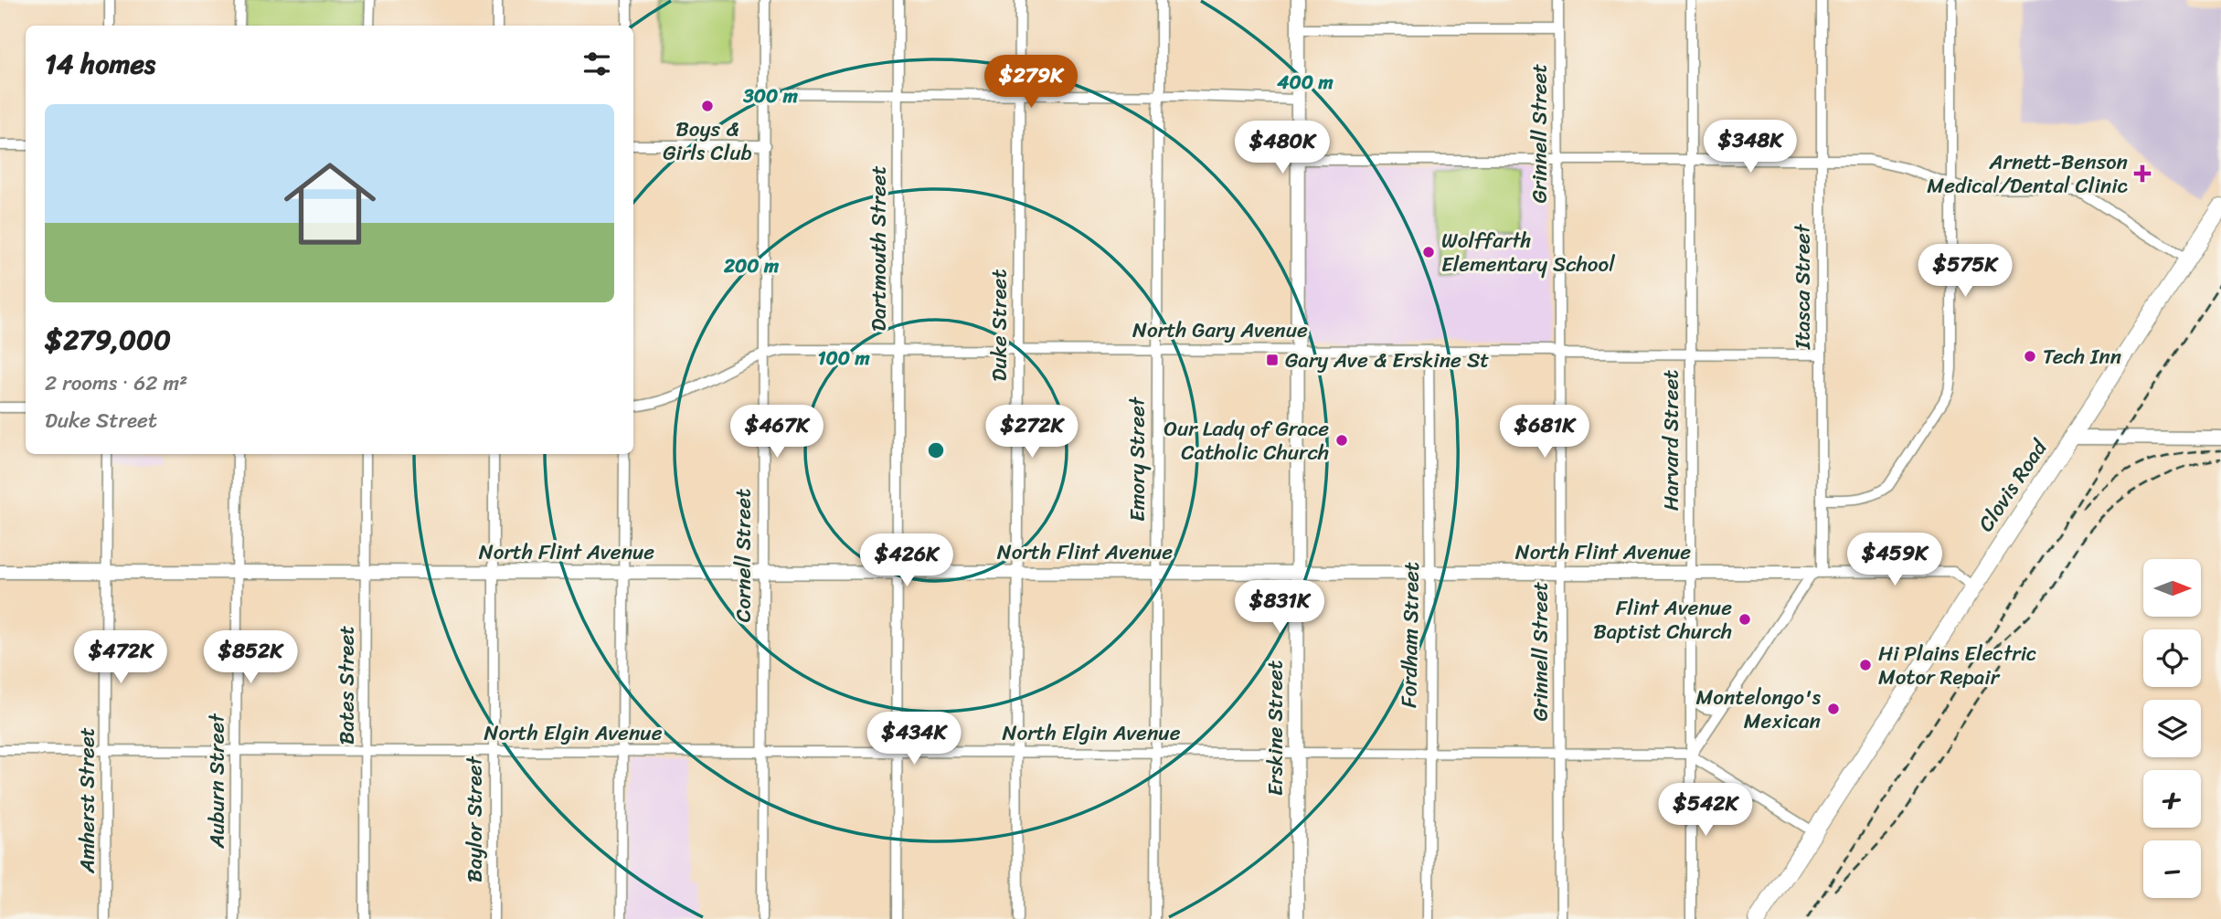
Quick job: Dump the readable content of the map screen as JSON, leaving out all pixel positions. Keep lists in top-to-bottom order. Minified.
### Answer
{"streets":{"highway":["Clovis Road"],"street":["Grinnell Street","Dartmouth Street","Itasca Street","Duke Street","North Gary Avenue","Harvard Street","Emory Street","North Flint Avenue","Cornell Street","Fordham Street","Bates Street","Erskine Street","North Elgin Avenue","Auburn Street","Amherst Street","Baylor Street"]},"crossings":[["Grinnell Street","North Gary Avenue"],["Grinnell Street","North Flint Avenue"],["Grinnell Street","North Elgin Avenue"],["Dartmouth Street","North Gary Avenue"],["Dartmouth Street","North Flint Avenue"],["Dartmouth Street","North Elgin Avenue"],["Itasca Street","North Gary Avenue"],["Itasca Street","North Flint Avenue"],["Duke Street","North Gary Avenue"],["Duke Street","North Flint Avenue"],["Duke Street","North Elgin Avenue"],["North Gary Avenue","Harvard Street"],["North Gary Avenue","Emory Street"],["North Gary Avenue","Cornell Street"],["North Gary Avenue","Fordham Street"],["North Gary Avenue","Erskine Street"],["Harvard Street","North Flint Avenue"],["Harvard Street","North Elgin Avenue"],["Emory Street","North Flint Avenue"],["Emory Street","North Elgin Avenue"],["Clovis Road","North Flint Avenue"],["North Flint Avenue","Cornell Street"],["North Flint Avenue","Fordham Street"],["North Flint Avenue","Bates Street"],["North Flint Avenue","Erskine Street"],["North Flint Avenue","Auburn Street"],["North Flint Avenue","Amherst Street"],["North Flint Avenue","Baylor Street"],["Cornell Street","North Elgin Avenue"],["Fordham Street","North Elgin Avenue"],["Bates Street","North Elgin Avenue"],["Erskine Street","North Elgin Avenue"],["North Elgin Avenue","Auburn Street"],["North Elgin Avenue","Amherst Street"],["North Elgin Avenue","Baylor Street"]],"places":{"other":["Boys & Girls Club","Wolffarth Elementary School","Tech Inn","Our Lady of Grace Catholic Church","Flint Avenue Baptist Church","Hi Plains Electric Motor Repair","Montelongo's Mexican"],"health":["Arnett-Benson Medical/Dental Clinic"],"transit":["Gary Ave & Erskine St"]},"north":"right","page":{"heading":"14 homes","price":["$279K","$348K","$480K","$575K","$467K","$272K","$681K","$459K","$426K","$831K","$472K","$852K","$434K","$542K"],"list":[{"name":"$279,000","note":"2 rooms · 62 m² · Duke Street"}],"map_buttons":["+","−"]},"rings":["400 m","300 m","200 m","100 m"]}
